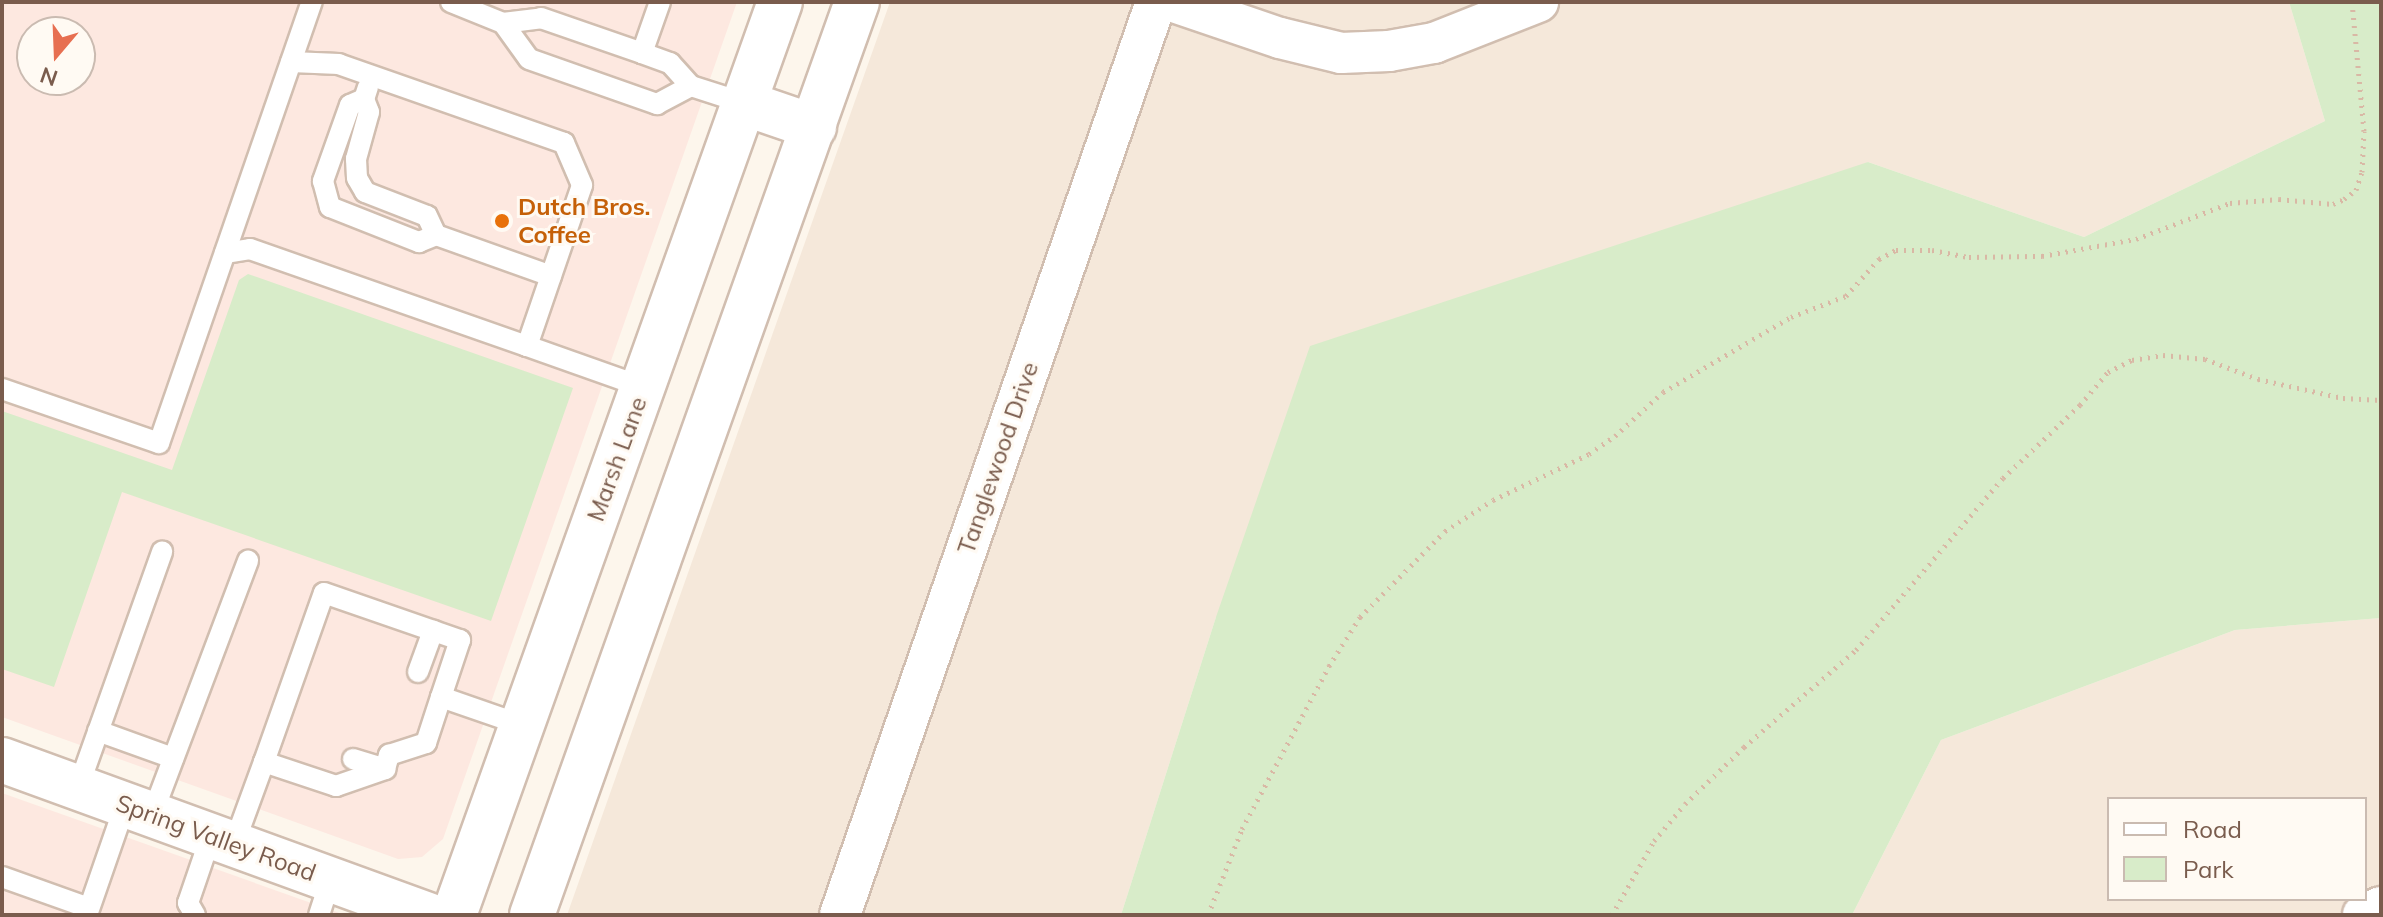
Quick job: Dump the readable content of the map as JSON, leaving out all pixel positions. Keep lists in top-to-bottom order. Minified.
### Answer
{"streets":{"main road":["Marsh Lane","Spring Valley Road"],"street":["Tanglewood Drive"]},"places":["Dutch Bros. Coffee"],"legend":["Road","Park"],"north":"bottom"}
